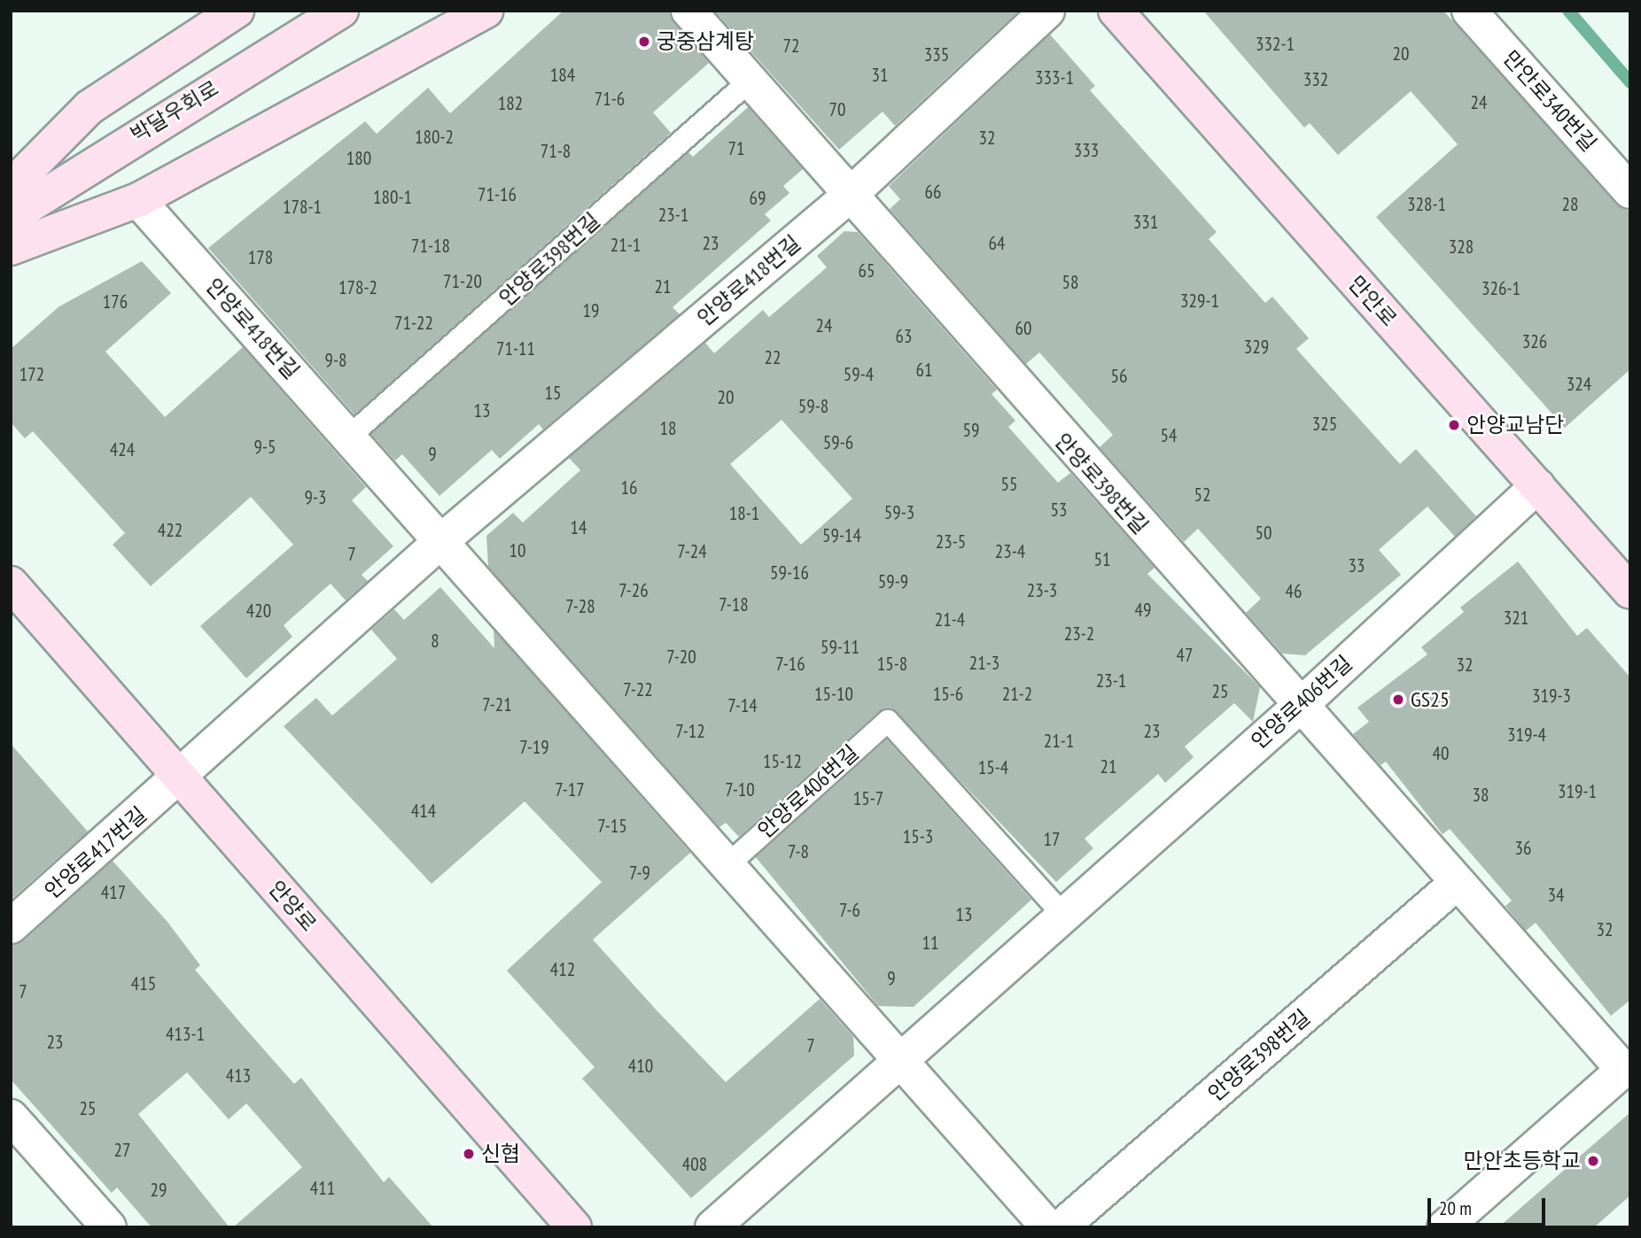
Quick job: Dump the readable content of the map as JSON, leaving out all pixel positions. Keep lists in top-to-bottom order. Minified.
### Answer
{"streets":{"street":["만안로340번길","박달우회로","안양로398번길","안양로418번길","만안로","안양로406번길","안양로417번길","안양로"]},"crossings":[["안양로398번길","안양로418번길"],["안양로398번길","안양로406번길"],["안양로418번길","안양로417번길"],["안양로418번길","안양로"],["만안로","안양로406번길"],["안양로417번길","안양로"]],"places":["궁중삼계탕","안양교남단","GS25","신협","만안초등학교"],"house_numbers":["332-1","72","20","335","184","31","333-1","332","71-6","24","182","70","180-2","32","71","333","71-8","180","66","71-16","180-1","69","328-1","28","178-1","23-1","331","23","64","21-1","71-18","328","178","65","71-20","58","21","178-2","326-1","329-1","176","19","71-22","24","60","63","326","329","71-11","22","9-8","61","172","59-4","56","324","15","20","59-8","13","325","18","59","54","59-6","9-5","424","9","55","16","52","9-3","53","59-3","18-1","14","422","50","59-14","23-5","10","7-24","23-4","7","51","33","59-16","59-9","7-26","23-3","46","7-18","7-28","49","420","321","21-4","23-2","8","59-11","47","7-20","21-3","7-16","15-8","32","23-1","7-22","25","15-10","15-6","21-2","319-3","7-21","7-14","7-12","23","319-4","21-1","7-19","40","15-12","21","15-4","7-17","7-10","319-1","38","15-7","414","7-15","15-3","17","36","7-8","7-9","417","34","7-6","13","32","11","412","9","415","7","413-1","23","7","410","413","25","27","408","411","29"],"scale_bar":"20 m"}
